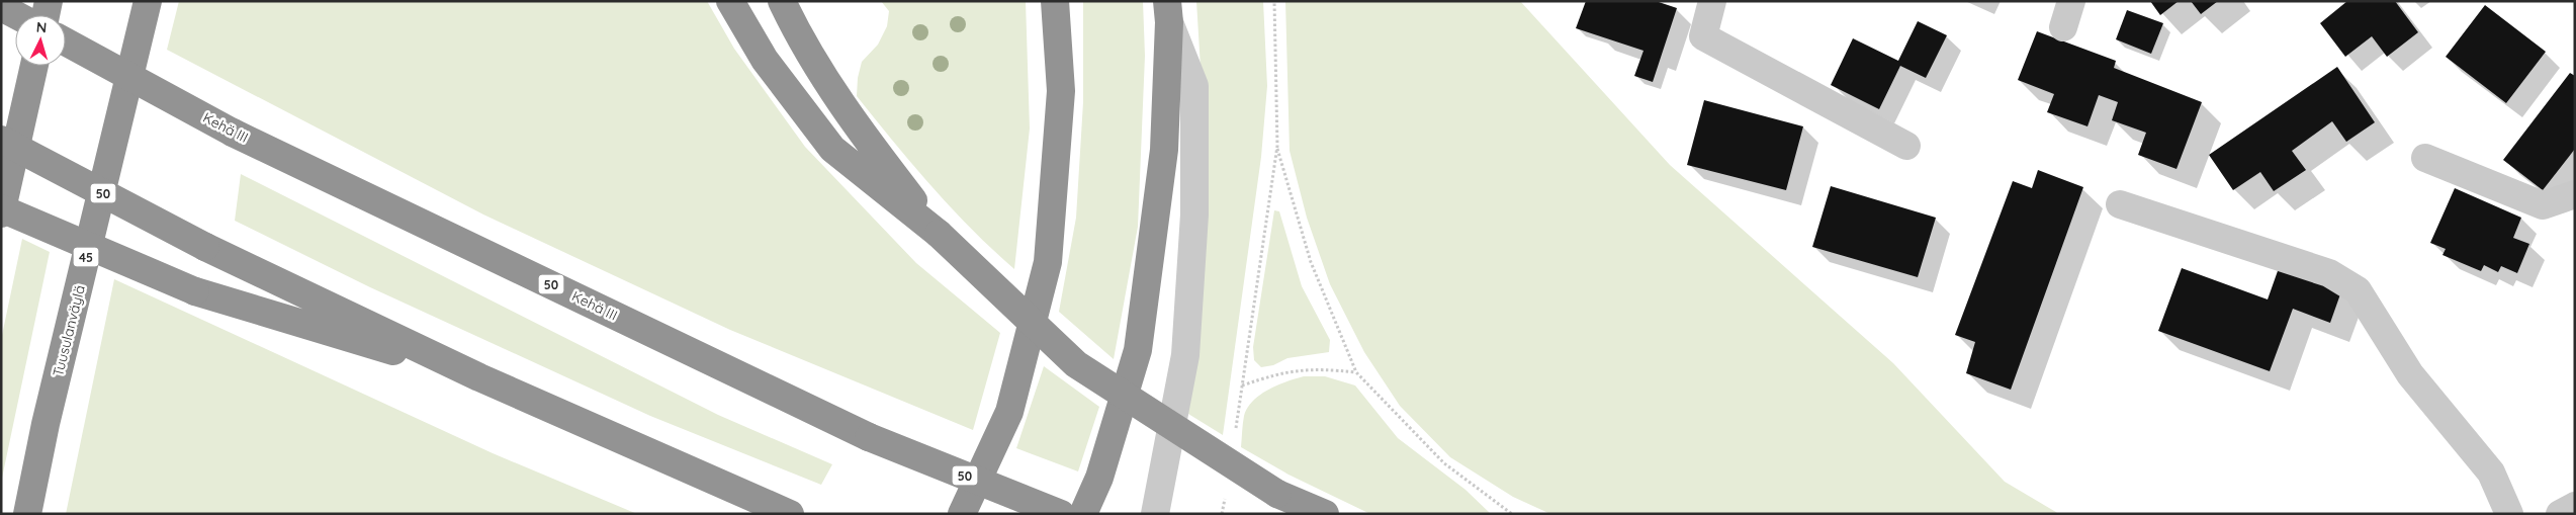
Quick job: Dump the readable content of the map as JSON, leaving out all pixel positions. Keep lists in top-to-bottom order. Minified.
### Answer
{"streets":{"highway":["Kehä III","50","45","Tuusulanväylä"]},"north":"top"}
